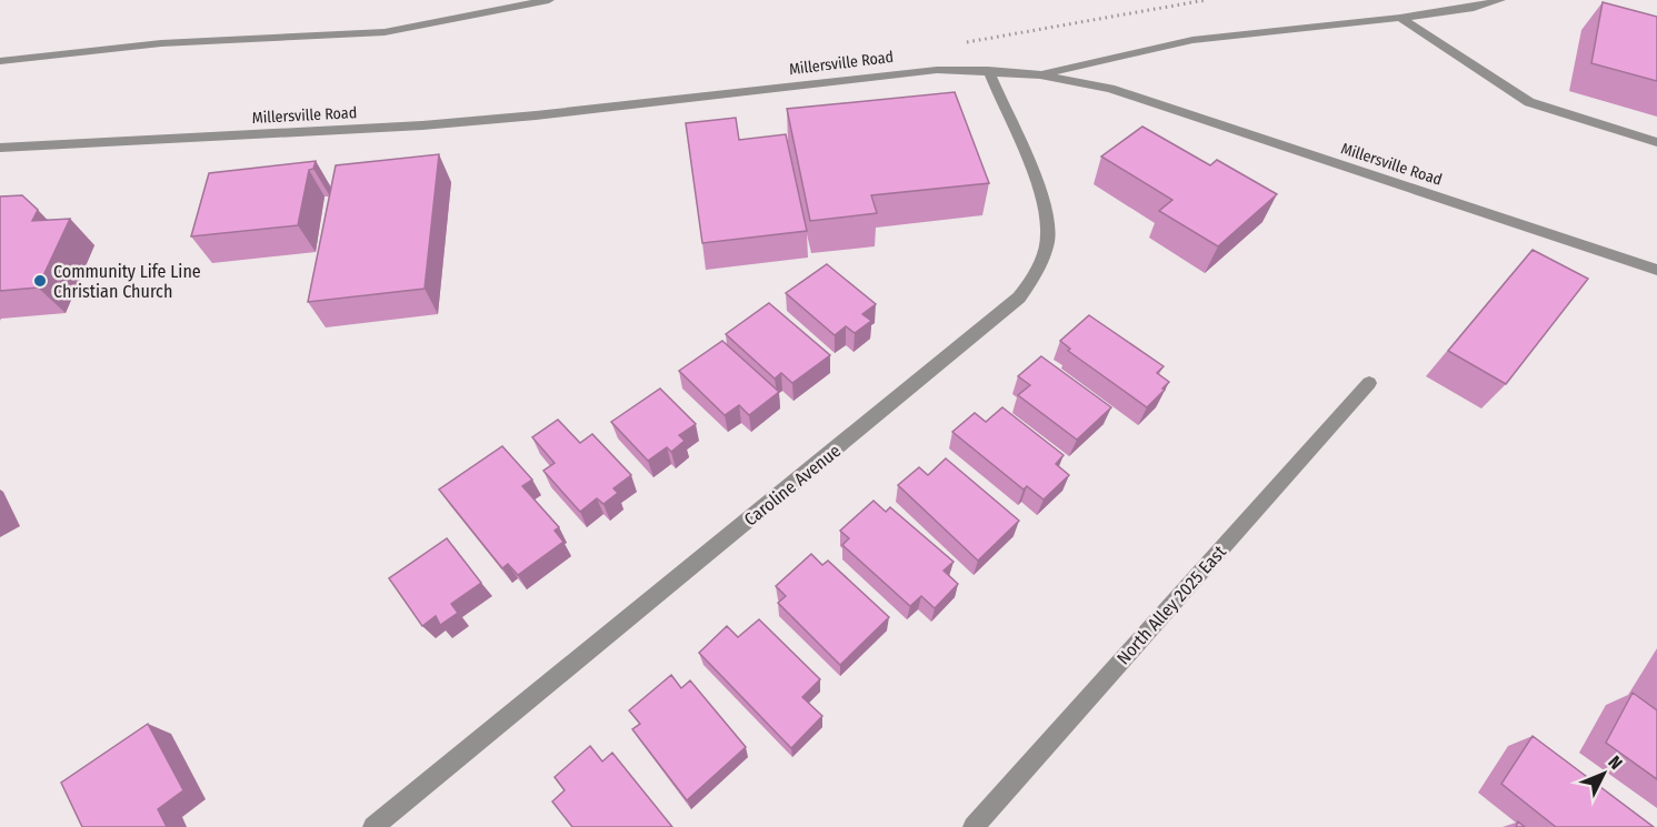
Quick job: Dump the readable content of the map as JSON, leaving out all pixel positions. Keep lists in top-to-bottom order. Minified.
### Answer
{"streets":{"street":["Millersville Road","Caroline Avenue","North Alley 2025 East"]},"crossings":[["Millersville Road","Caroline Avenue"]],"places":["Community Life Line Christian Church"],"north":"top right"}
